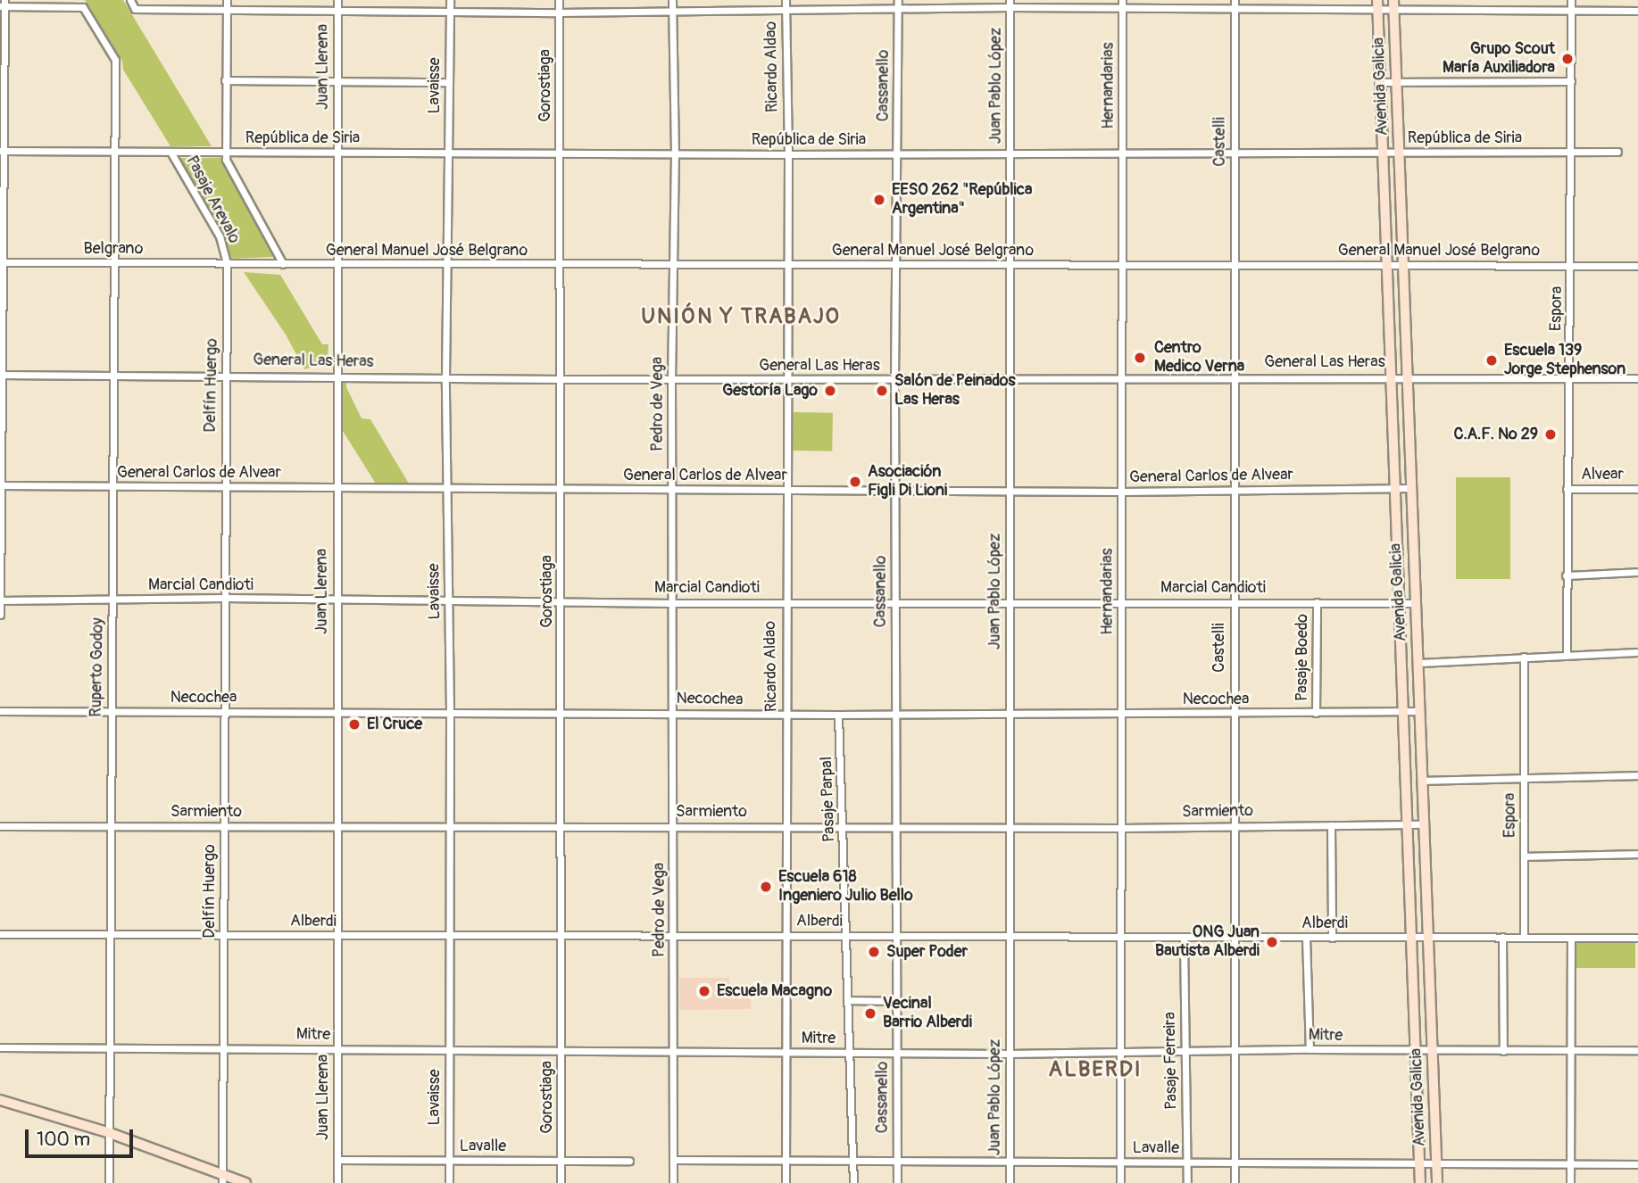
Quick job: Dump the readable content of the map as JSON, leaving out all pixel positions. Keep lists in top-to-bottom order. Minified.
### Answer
{"streets":{"main road":["Avenida Galicia"],"street":["Juan Llerena","Ricardo Aldao","Lavaisse","Gorostiaga","Cassanello","Juan Pablo López","Hernandarias","República de Siria","Castelli","Pasaje Arevalo","Belgrano","General Manuel José Belgrano","Espora","General Las Heras","Delfín Huergo","Pedro de Vega","General Carlos de Alvear","Alvear","Marcial Candioti","Pasaje Boedo","Ruperto Godoy","Necochea","Pasaje Parpal","Sarmiento","Alberdi","Mitre","Pasaje Ferreira","Lavalle"]},"crossings":[["Juan Llerena","República de Siria"],["Juan Llerena","General Manuel José Belgrano"],["Juan Llerena","General Las Heras"],["Juan Llerena","General Carlos de Alvear"],["Juan Llerena","Marcial Candioti"],["Juan Llerena","Necochea"],["Juan Llerena","Sarmiento"],["Juan Llerena","Alberdi"],["Juan Llerena","Mitre"],["Juan Llerena","Lavalle"],["Ricardo Aldao","República de Siria"],["Ricardo Aldao","General Manuel José Belgrano"],["Ricardo Aldao","General Las Heras"],["Ricardo Aldao","General Carlos de Alvear"],["Ricardo Aldao","Marcial Candioti"],["Ricardo Aldao","Necochea"],["Ricardo Aldao","Sarmiento"],["Ricardo Aldao","Alberdi"],["Ricardo Aldao","Mitre"],["Ricardo Aldao","Lavalle"],["Lavaisse","República de Siria"],["Lavaisse","General Manuel José Belgrano"],["Lavaisse","General Las Heras"],["Lavaisse","General Carlos de Alvear"],["Lavaisse","Marcial Candioti"],["Lavaisse","Necochea"],["Lavaisse","Sarmiento"],["Lavaisse","Alberdi"],["Lavaisse","Mitre"],["Lavaisse","Lavalle"],["Gorostiaga","República de Siria"],["Gorostiaga","General Manuel José Belgrano"],["Gorostiaga","General Las Heras"],["Gorostiaga","General Carlos de Alvear"],["Gorostiaga","Marcial Candioti"],["Gorostiaga","Necochea"],["Gorostiaga","Sarmiento"],["Gorostiaga","Alberdi"],["Gorostiaga","Mitre"],["Gorostiaga","Lavalle"],["Cassanello","República de Siria"],["Cassanello","General Manuel José Belgrano"],["Cassanello","General Las Heras"],["Cassanello","General Carlos de Alvear"],["Cassanello","Marcial Candioti"],["Cassanello","Necochea"],["Cassanello","Sarmiento"],["Cassanello","Alberdi"],["Cassanello","Mitre"],["Cassanello","Lavalle"],["Juan Pablo López","República de Siria"],["Juan Pablo López","General Manuel José Belgrano"],["Juan Pablo López","General Las Heras"],["Juan Pablo López","General Carlos de Alvear"],["Juan Pablo López","Marcial Candioti"],["Juan Pablo López","Necochea"],["Juan Pablo López","Sarmiento"],["Juan Pablo López","Alberdi"],["Juan Pablo López","Mitre"],["Juan Pablo López","Lavalle"],["Hernandarias","República de Siria"],["Hernandarias","General Manuel José Belgrano"],["Hernandarias","General Las Heras"],["Hernandarias","General Carlos de Alvear"],["Hernandarias","Marcial Candioti"],["Hernandarias","Necochea"],["Hernandarias","Sarmiento"],["Hernandarias","Alberdi"],["Hernandarias","Mitre"],["Hernandarias","Lavalle"],["Avenida Galicia","República de Siria"],["Avenida Galicia","General Manuel José Belgrano"],["Avenida Galicia","General Las Heras"],["Avenida Galicia","General Carlos de Alvear"],["Avenida Galicia","Marcial Candioti"],["Avenida Galicia","Necochea"],["Avenida Galicia","Sarmiento"],["Avenida Galicia","Alberdi"],["Avenida Galicia","Mitre"],["Avenida Galicia","Lavalle"],["República de Siria","Castelli"],["República de Siria","Pasaje Arevalo"],["República de Siria","Espora"],["República de Siria","Pedro de Vega"],["República de Siria","Ruperto Godoy"],["Castelli","General Manuel José Belgrano"],["Castelli","General Las Heras"],["Castelli","General Carlos de Alvear"],["Castelli","Marcial Candioti"],["Castelli","Necochea"],["Castelli","Sarmiento"],["Castelli","Alberdi"],["Castelli","Mitre"],["Castelli","Lavalle"],["Pasaje Arevalo","Belgrano"],["Pasaje Arevalo","General Manuel José Belgrano"],["Pasaje Arevalo","Delfín Huergo"],["Belgrano","General Manuel José Belgrano"],["Belgrano","Delfín Huergo"],["Belgrano","Ruperto Godoy"],["General Manuel José Belgrano","Espora"],["General Manuel José Belgrano","Delfín Huergo"],["General Manuel José Belgrano","Pedro de Vega"],["Espora","General Las Heras"],["Espora","Alvear"],["Espora","Alberdi"],["General Las Heras","Delfín Huergo"],["General Las Heras","Pedro de Vega"],["General Las Heras","Ruperto Godoy"],["Delfín Huergo","General Carlos de Alvear"],["Delfín Huergo","Marcial Candioti"],["Delfín Huergo","Necochea"],["Delfín Huergo","Sarmiento"],["Delfín Huergo","Alberdi"],["Delfín Huergo","Mitre"],["Pedro de Vega","General Carlos de Alvear"],["Pedro de Vega","Marcial Candioti"],["Pedro de Vega","Necochea"],["Pedro de Vega","Sarmiento"],["Pedro de Vega","Alberdi"],["Pedro de Vega","Mitre"],["Pedro de Vega","Lavalle"],["General Carlos de Alvear","Ruperto Godoy"],["Marcial Candioti","Pasaje Boedo"],["Marcial Candioti","Ruperto Godoy"],["Pasaje Boedo","Necochea"],["Ruperto Godoy","Necochea"],["Ruperto Godoy","Sarmiento"],["Ruperto Godoy","Alberdi"],["Ruperto Godoy","Mitre"],["Necochea","Pasaje Parpal"],["Pasaje Parpal","Sarmiento"],["Pasaje Parpal","Alberdi"],["Pasaje Parpal","Mitre"],["Pasaje Parpal","Lavalle"],["Alberdi","Pasaje Ferreira"],["Mitre","Pasaje Ferreira"],["Pasaje Ferreira","Lavalle"]],"districts":["UNIÓN Y TRABAJO","ALBERDI"],"places":["Grupo Scout María Auxiliadora","EESO 262 \"República Argentina\"","Centro Medico Verna","Escuela 139 Jorge Stephenson","Gestoría Lago","Salón de Peinados Las Heras","C.A.F. Nº 29","Asociación Figli Di Lioni","El Cruce","Escuela 618 Ingeniero Julio Bello","ONG Juan Bautista Alberdi","Super Poder","Escuela Macagno","Vecinal Barrio Alberdi"],"scale_bar":"100 m"}
